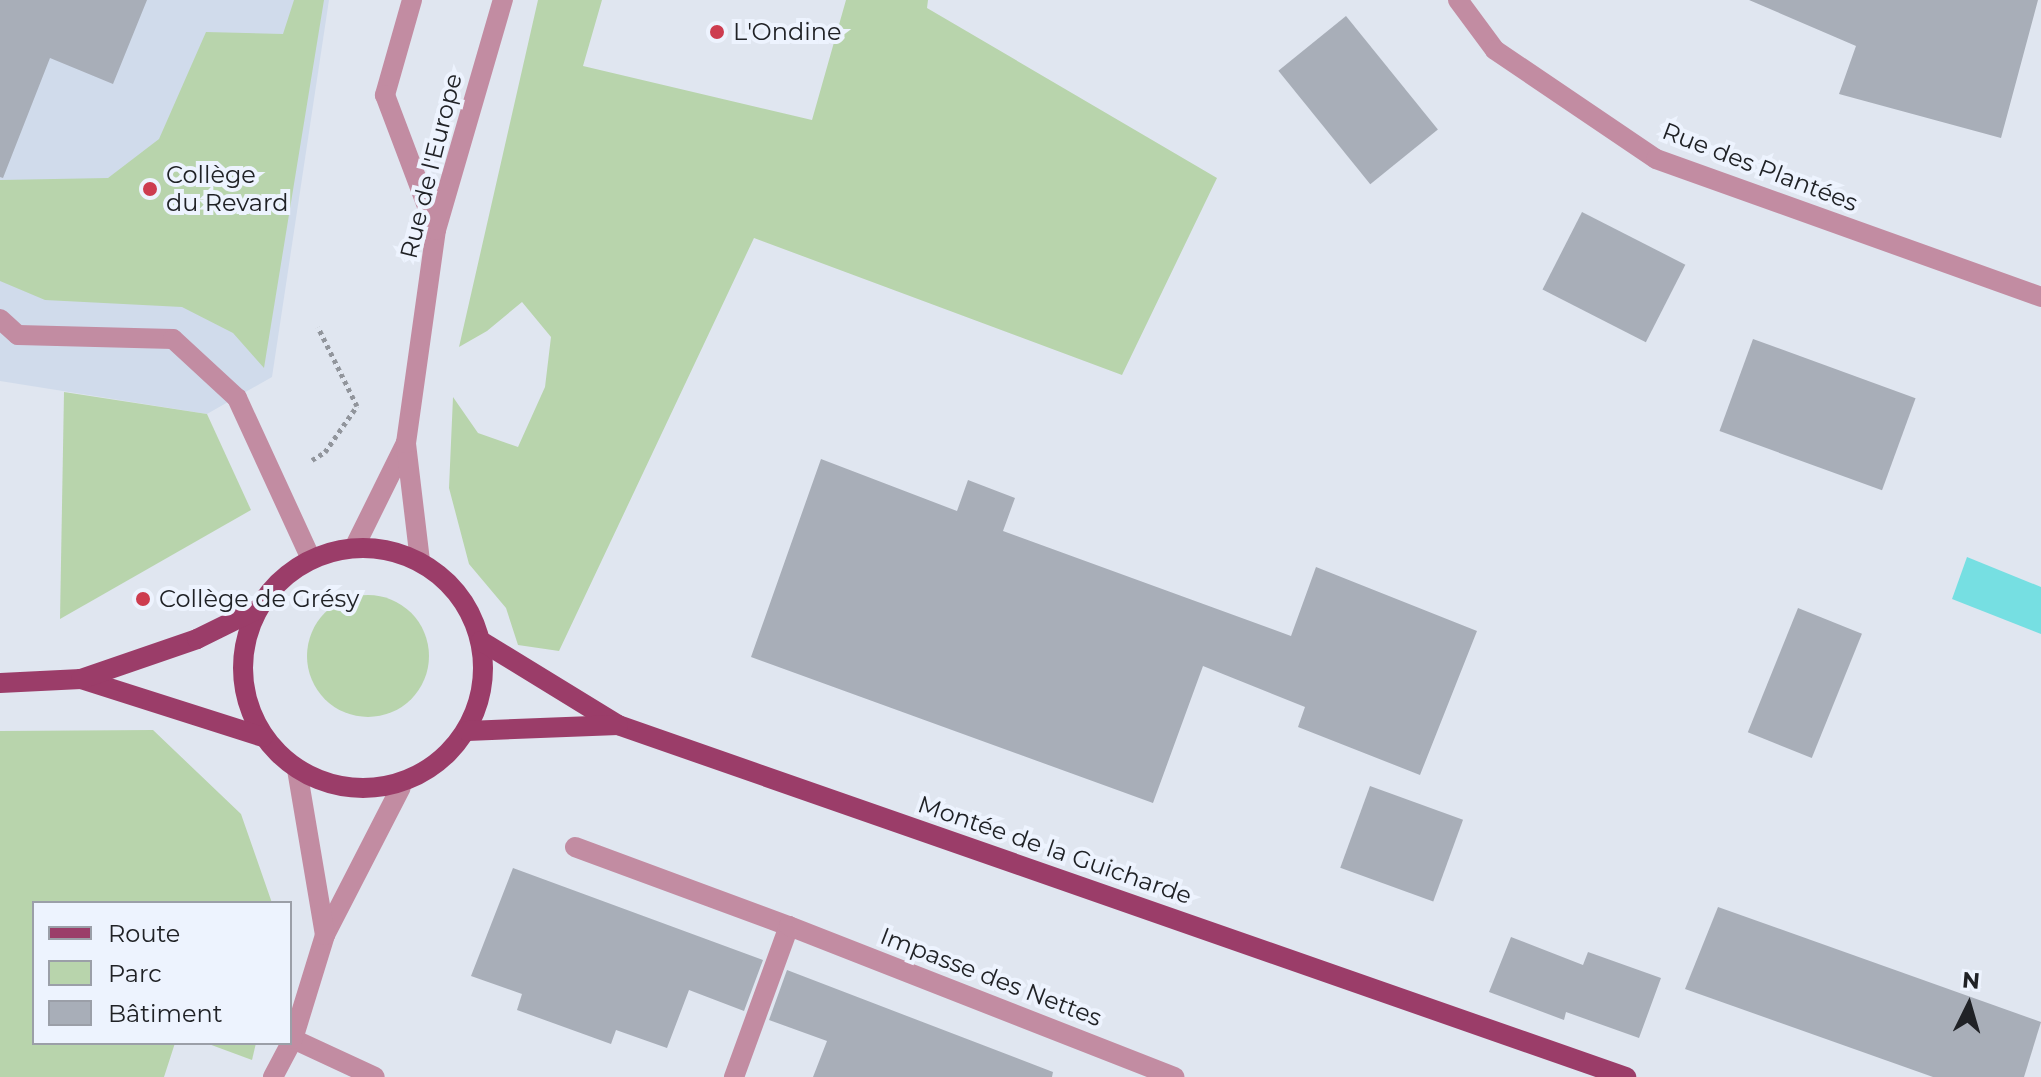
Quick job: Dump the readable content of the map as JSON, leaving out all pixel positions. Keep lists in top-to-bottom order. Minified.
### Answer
{"streets":{"main road":["Montée de la Guicharde"],"street":["Rue de l'Europe","Rue des Plantées","Impasse des Nettes"]},"crossings":[["Rue de l'Europe","Montée de la Guicharde"]],"places":["L'Ondine","Collège du Revard","Collège de Grésy"],"legend":["Route","Parc","Bâtiment"],"north":"top"}
